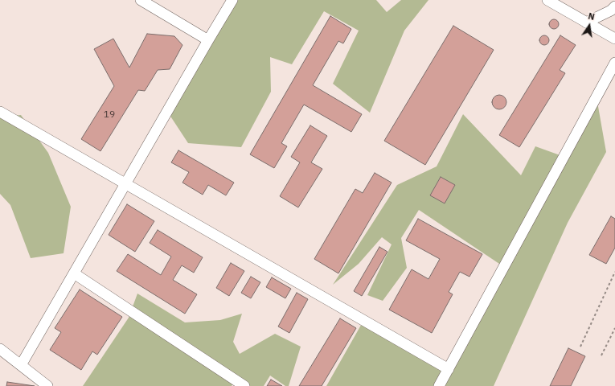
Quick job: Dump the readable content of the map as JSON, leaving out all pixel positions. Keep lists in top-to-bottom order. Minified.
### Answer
{"house_numbers":["19"],"north":"top"}
